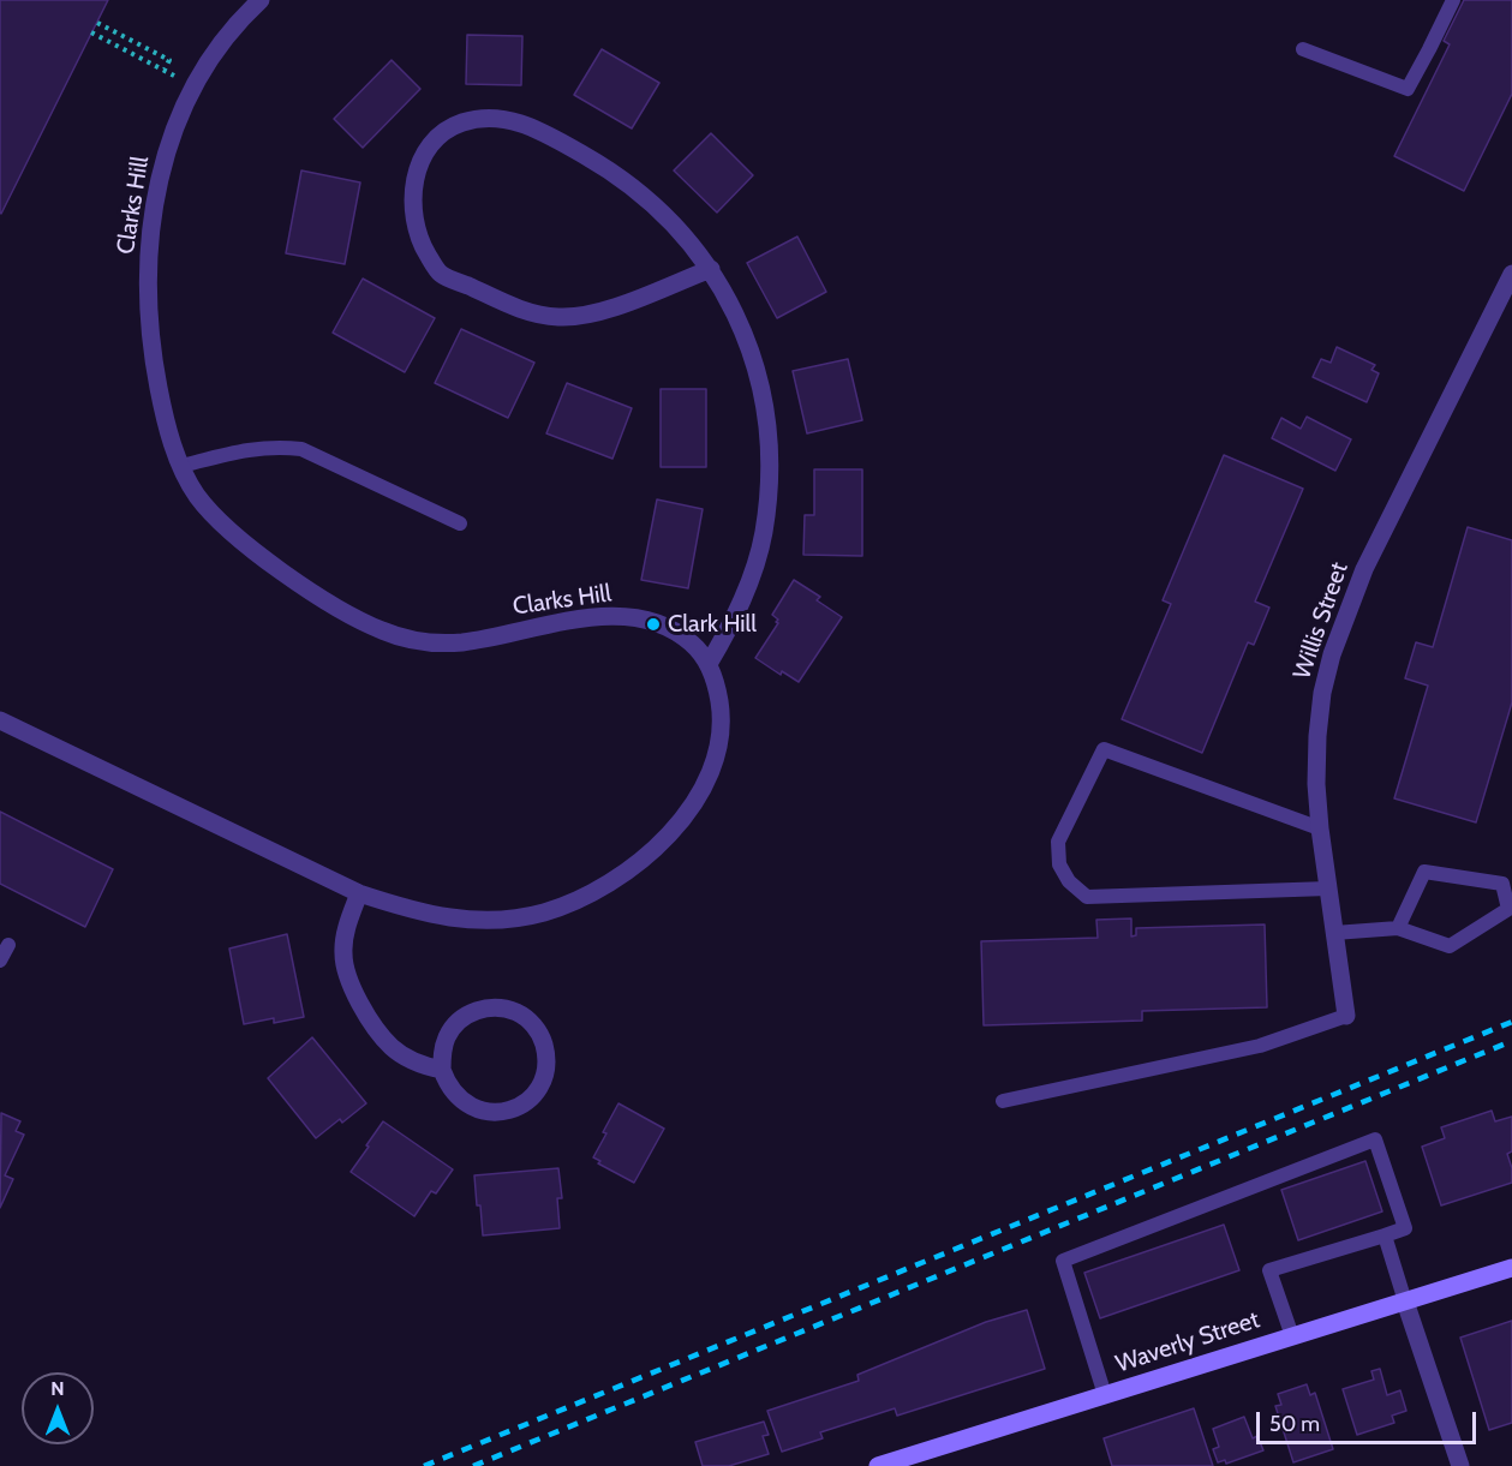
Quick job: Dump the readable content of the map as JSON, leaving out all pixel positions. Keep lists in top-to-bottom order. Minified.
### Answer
{"streets":{"main road":["Waverly Street"],"street":["Clarks Hill","Willis Street"]},"places":["Clark Hill"],"scale_bar":"50 m","north":"top"}
